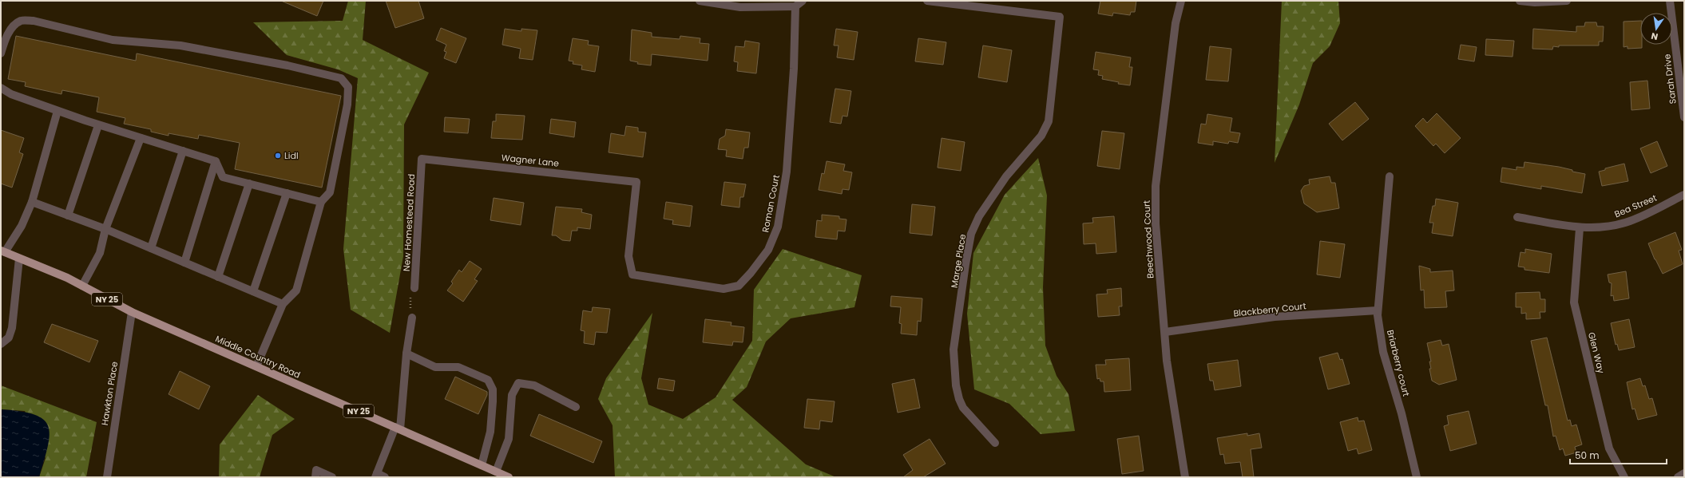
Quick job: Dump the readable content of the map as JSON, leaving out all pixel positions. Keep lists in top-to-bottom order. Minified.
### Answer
{"streets":{"main road":["NY 25","Middle Country Road"],"street":["Sarah Drive","Wagner Lane","Roman Court","Bea Street","New Homestead Road","Beechwood Court","Marge Place","Blackberry Court","Glen Way","Briarberry court","Hawkton Place"]},"crossings":[["Wagner Lane","Roman Court"],["Wagner Lane","New Homestead Road"],["Bea Street","Glen Way"],["Beechwood Court","Blackberry Court"],["Blackberry Court","Briarberry court"],["Middle Country Road","Hawkton Place"]],"places":["Lidl"],"scale_bar":"50 m","north":"bottom"}
